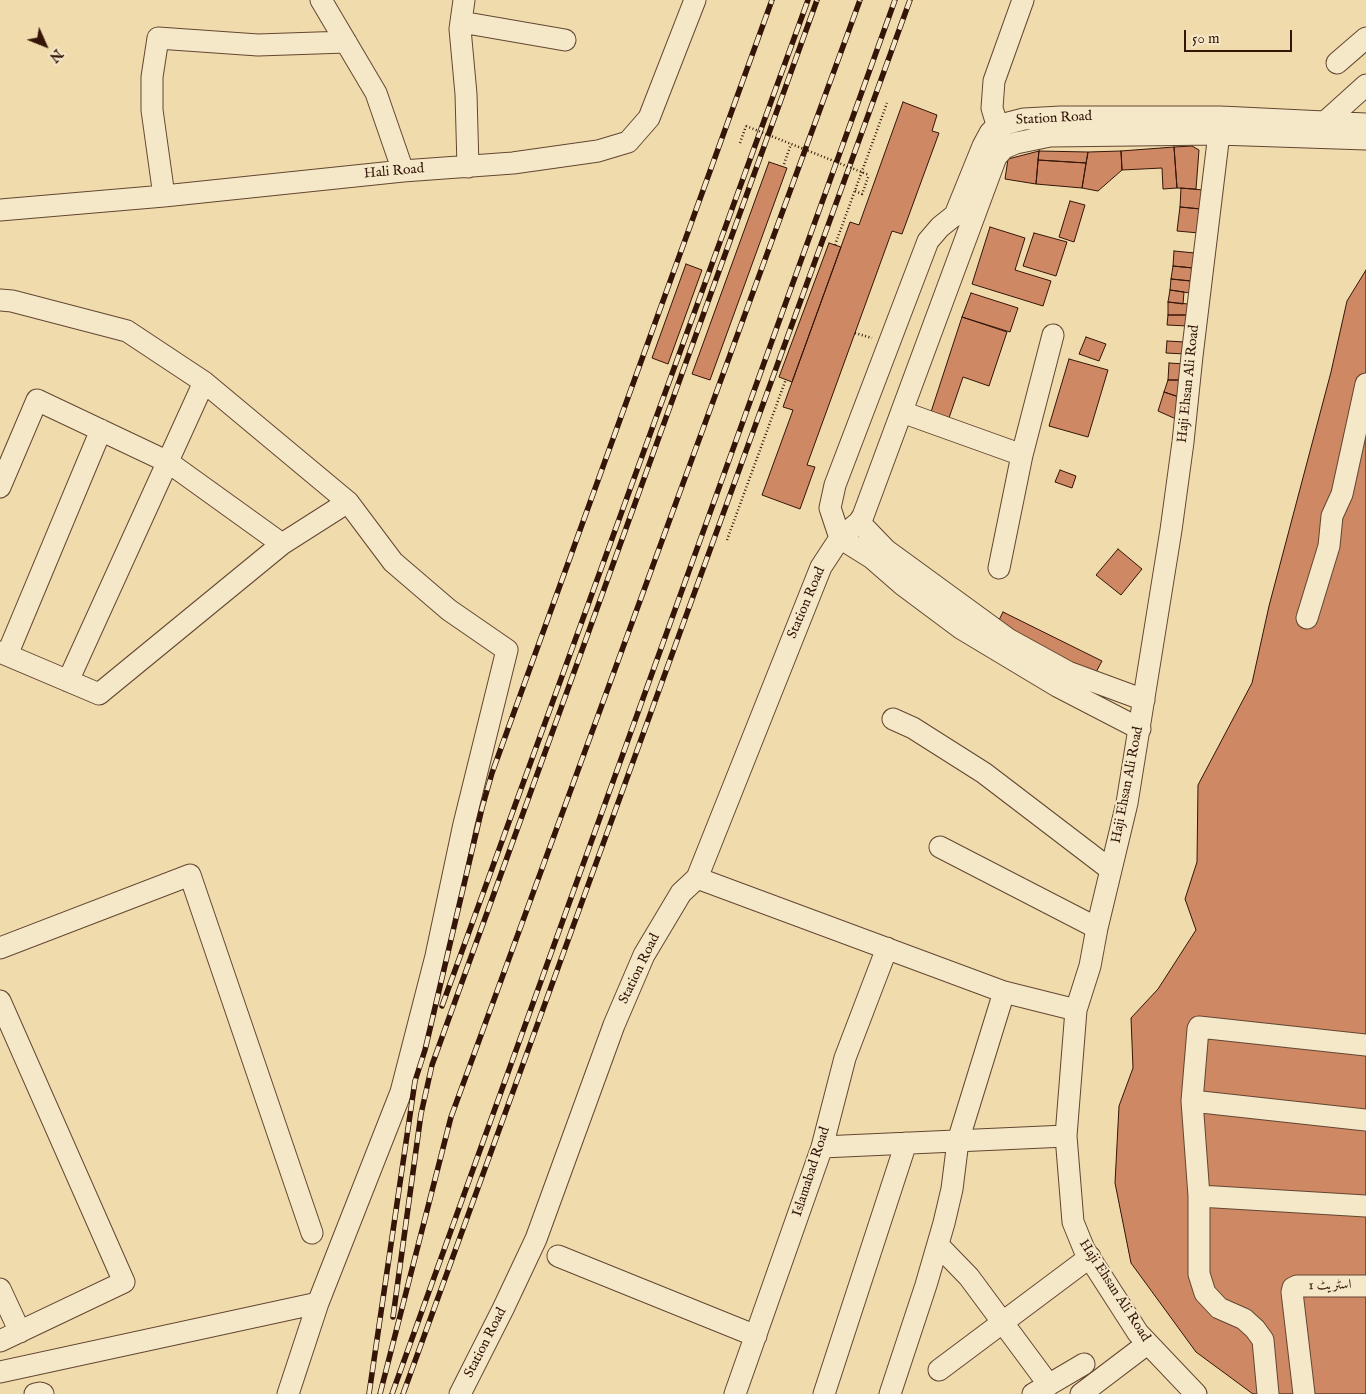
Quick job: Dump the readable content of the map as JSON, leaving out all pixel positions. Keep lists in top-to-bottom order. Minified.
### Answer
{"streets":{"street":["Station Road","Hali Road","Haji Ehsan Ali Road","Islamabad Road","اسٹریٹ 1"]},"crossings":[["Station Road","Haji Ehsan Ali Road"]],"scale_bar":"50 m","north":"bottom right"}
